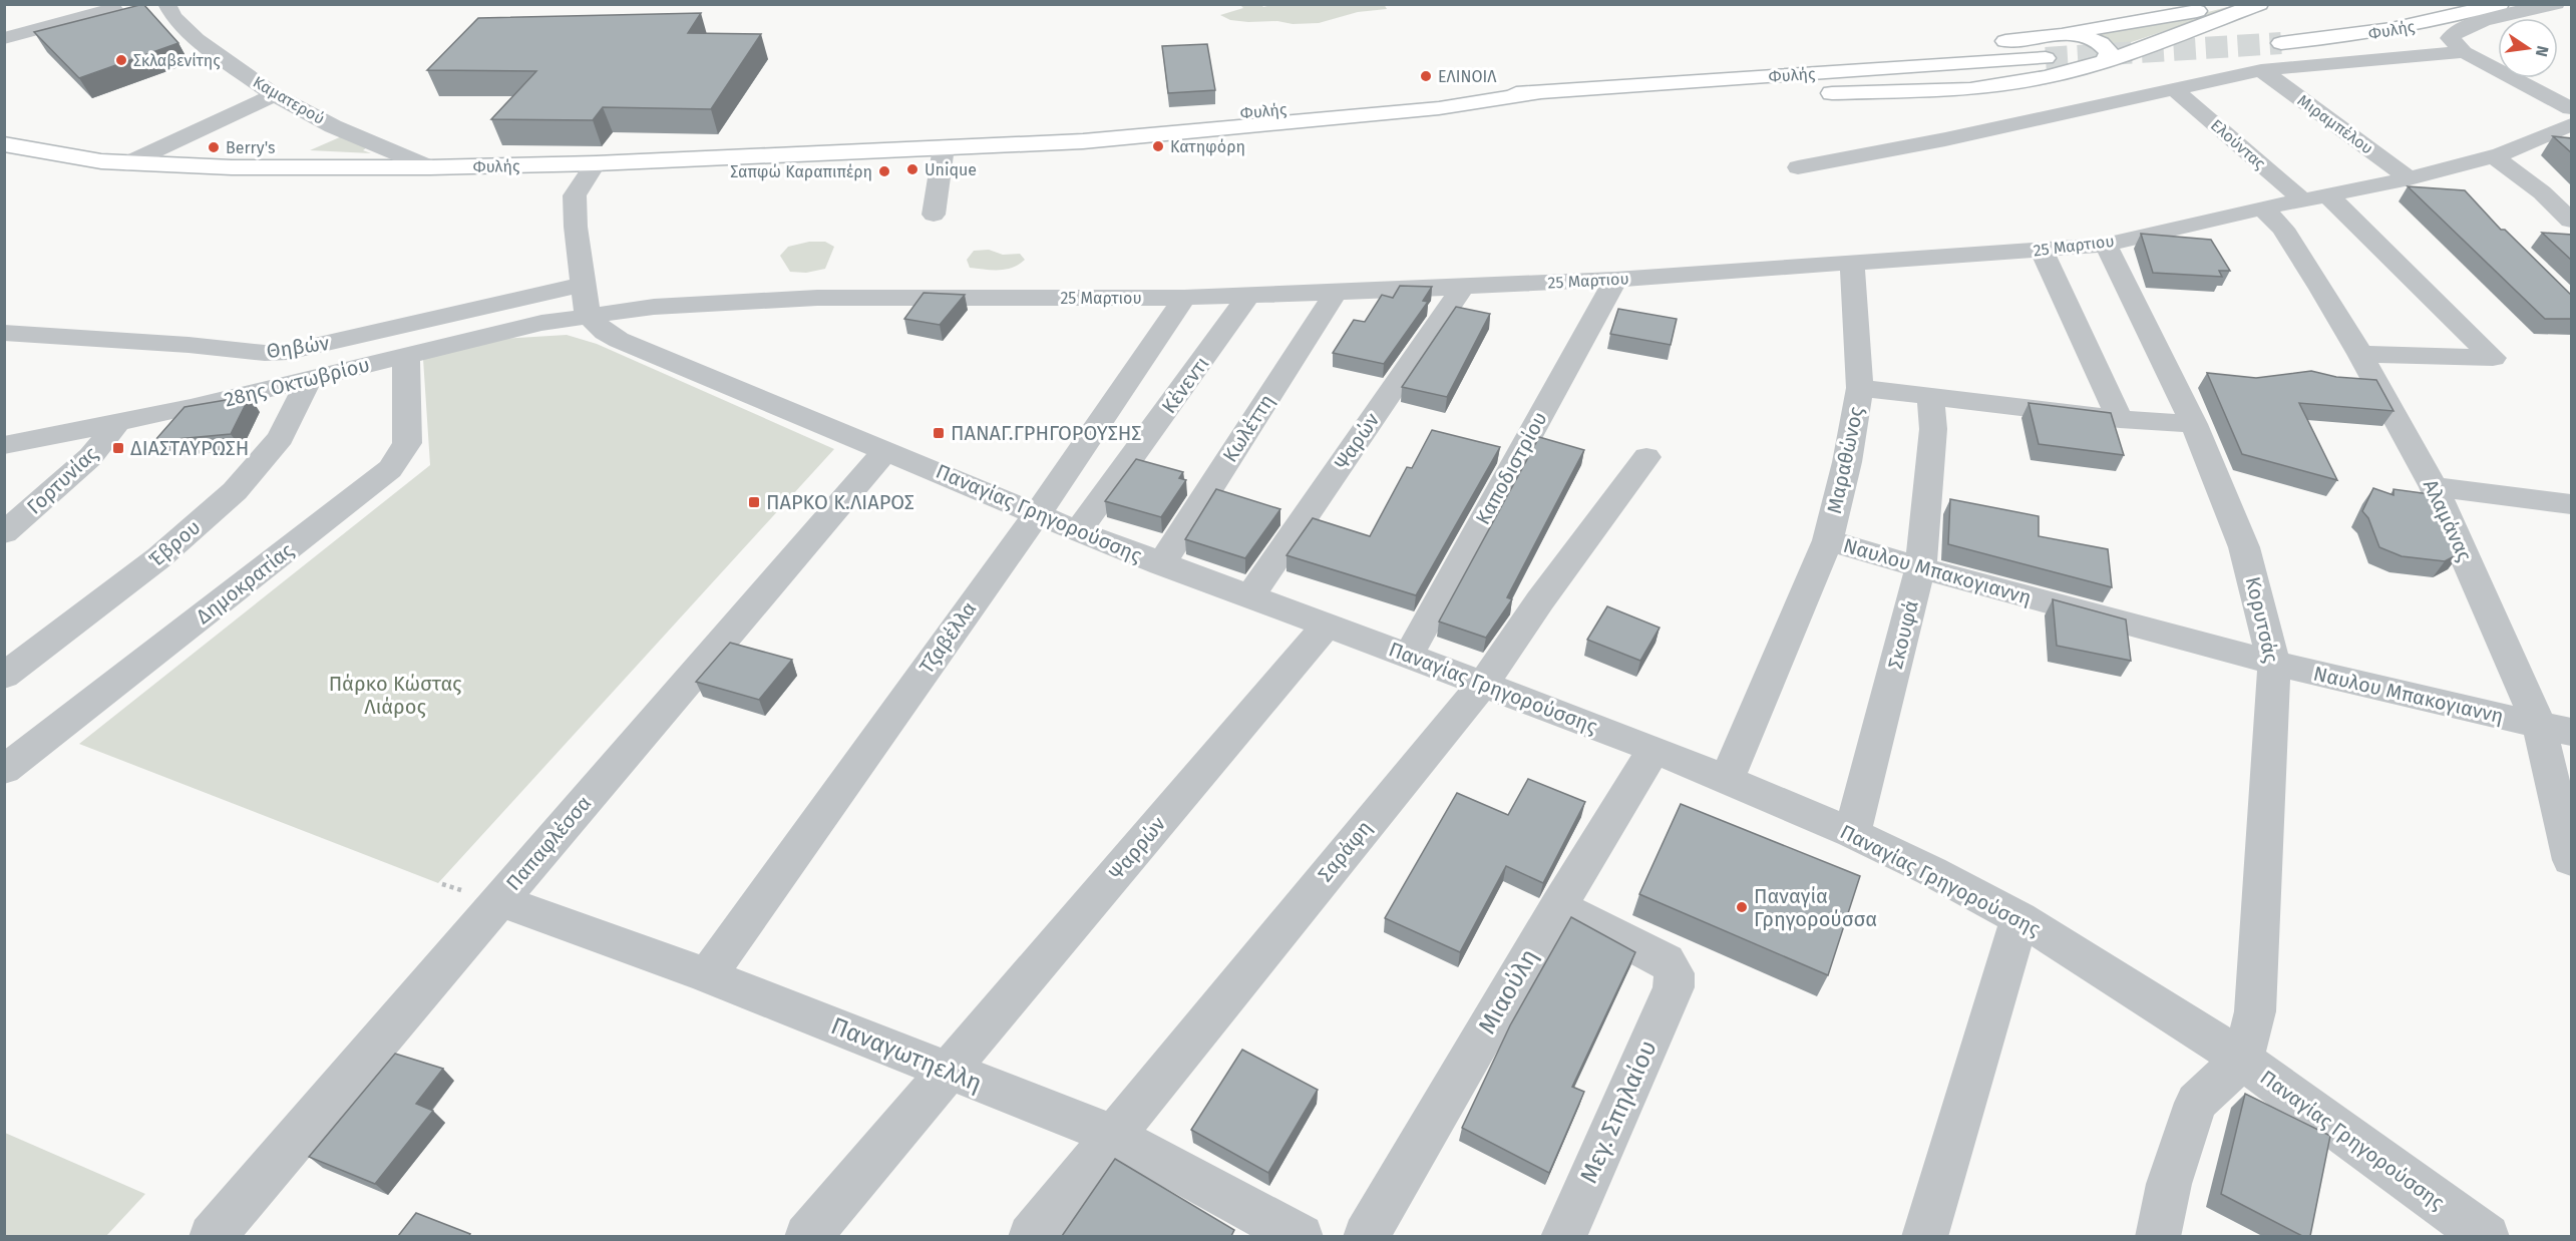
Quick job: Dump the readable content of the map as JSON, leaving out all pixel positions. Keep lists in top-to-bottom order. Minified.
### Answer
{"streets":{"main road":["Φυλής"],"street":["Καματερού","Μιραμπέλου","Ελούντας","25 Μαρτιου","Θηβών","28ης Οκτωβρίου","Κένεντι","Κωλέττη","Ψαρών","Μαραθώνος","Καποδιστρίου","Γορτυνίας","Παναγίας Γρηγορούσσης","Αλαμάνας","Έβρου","Ναυλου Μπακογιαννη","Δημοκρατίας","Κορυτσάς","Σκουφά","Τζαβέλλα","Παπαφλέσσα","Ψαρρών","Σαράφη","Μιαούλη","Παναγωτηελλη","Μεγ. Σπηλαίου"]},"crossings":[["Φυλής","Καματερού"],["Μιραμπέλου","25 Μαρτιου"],["Ελούντας","25 Μαρτιου"],["Ελούντας","Αλαμάνας"],["25 Μαρτιου","Θηβών"],["25 Μαρτιου","28ης Οκτωβρίου"],["25 Μαρτιου","Κένεντι"],["25 Μαρτιου","Κωλέττη"],["25 Μαρτιου","Ψαρών"],["25 Μαρτιου","Μαραθώνος"],["25 Μαρτιου","Καποδιστρίου"],["25 Μαρτιου","Παναγίας Γρηγορούσσης"],["25 Μαρτιου","Αλαμάνας"],["25 Μαρτιου","Κορυτσάς"],["25 Μαρτιου","Τζαβέλλα"],["Θηβών","28ης Οκτωβρίου"],["Θηβών","Παναγίας Γρηγορούσσης"],["28ης Οκτωβρίου","Γορτυνίας"],["28ης Οκτωβρίου","Παναγίας Γρηγορούσσης"],["28ης Οκτωβρίου","Έβρου"],["28ης Οκτωβρίου","Δημοκρατίας"],["Κένεντι","Παναγίας Γρηγορούσσης"],["Κωλέττη","Παναγίας Γρηγορούσσης"],["Ψαρών","Παναγίας Γρηγορούσσης"],["Μαραθώνος","Παναγίας Γρηγορούσσης"],["Μαραθώνος","Ναυλου Μπακογιαννη"],["Καποδιστρίου","Παναγίας Γρηγορούσσης"],["Παναγίας Γρηγορούσσης","Κορυτσάς"],["Παναγίας Γρηγορούσσης","Σκουφά"],["Παναγίας Γρηγορούσσης","Τζαβέλλα"],["Παναγίας Γρηγορούσσης","Παπαφλέσσα"],["Παναγίας Γρηγορούσσης","Ψαρρών"],["Παναγίας Γρηγορούσσης","Σαράφη"],["Παναγίας Γρηγορούσσης","Μιαούλη"],["Αλαμάνας","Ναυλου Μπακογιαννη"],["Ναυλου Μπακογιαννη","Κορυτσάς"],["Ναυλου Μπακογιαννη","Σκουφά"],["Τζαβέλλα","Παναγωτηελλη"],["Παπαφλέσσα","Παναγωτηελλη"],["Ψαρρών","Παναγωτηελλη"],["Σαράφη","Παναγωτηελλη"],["Μιαούλη","Μεγ. Σπηλαίου"]],"parks":["Πάρκο Κώστας Λιάρος"],"places":{"other":["Σκλαβενίτης","ΕΛΙΝΟΙΛ","Κατηφόρη","Berry's","Unique","Σαπφώ Καραπιπέρη","Παναγία Γρηγορούσσα"],"transit":["ΠΑΝΑΓ.ΓΡΗΓΟΡΟΥΣΗΣ","ΔΙΑΣΤΑΥΡΩΣΗ","ΠΑΡΚΟ Κ.ΛΙΑΡΟΣ"]},"north":"right"}
